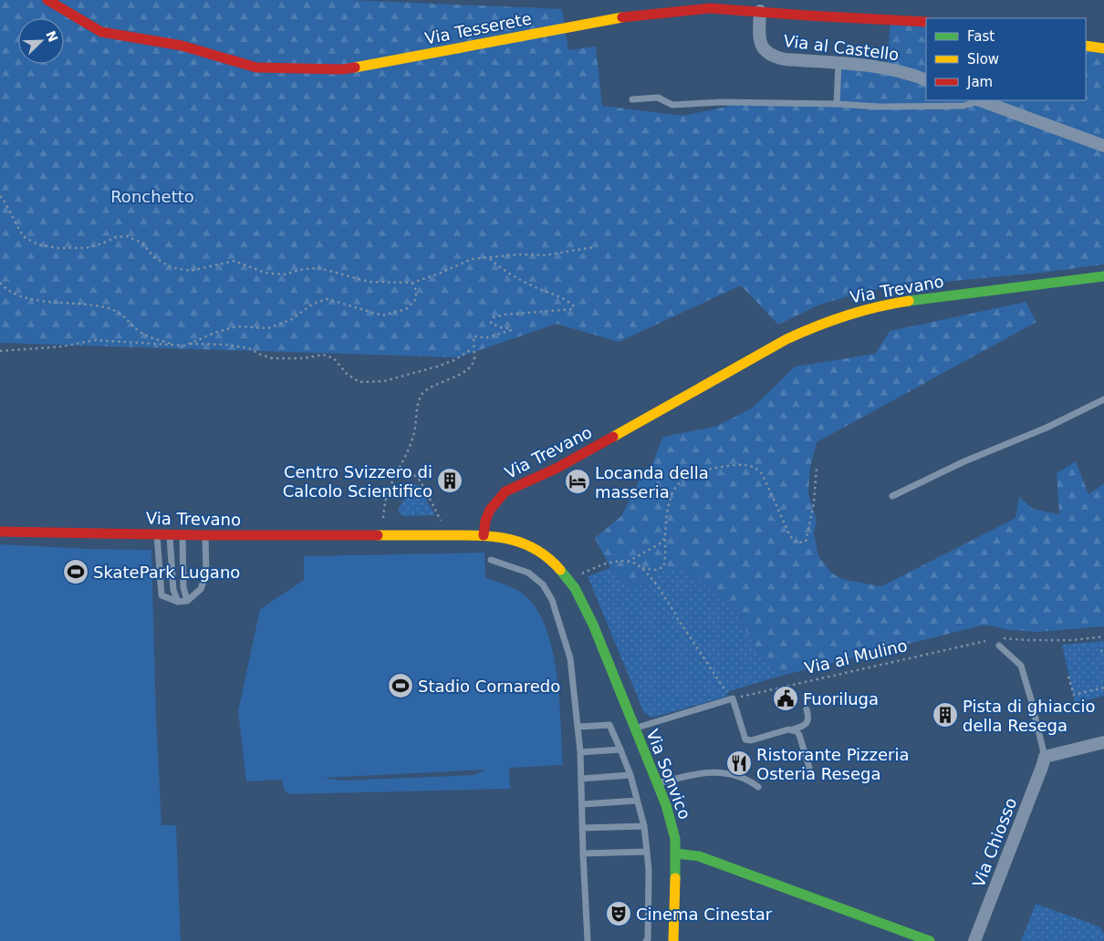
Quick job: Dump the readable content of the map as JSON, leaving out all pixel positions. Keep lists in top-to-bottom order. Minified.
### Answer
{"streets":{"main road":["Via Tesserete","Via Trevano","Via Sonvico"],"street":["Via al Castello","Via Chiosso"],"path":["Via al Mulino"]},"crossings":[["Via Tesserete","Via al Castello"],["Via Trevano","Via Sonvico"]],"parks":["Ronchetto"],"places":{"building":["Centro Svizzero di Calcolo Scientifico","Pista di ghiaccio della Resega"],"hotel":["Locanda della masseria"],"sports":["SkatePark Lugano","Stadio Cornaredo"],"public building":["Fuoriluga"],"restaurant":["Ristorante Pizzeria Osteria Resega"],"theatre":["Cinema Cinestar"]},"legend":["Fast","Slow","Jam"],"north":"top right"}
